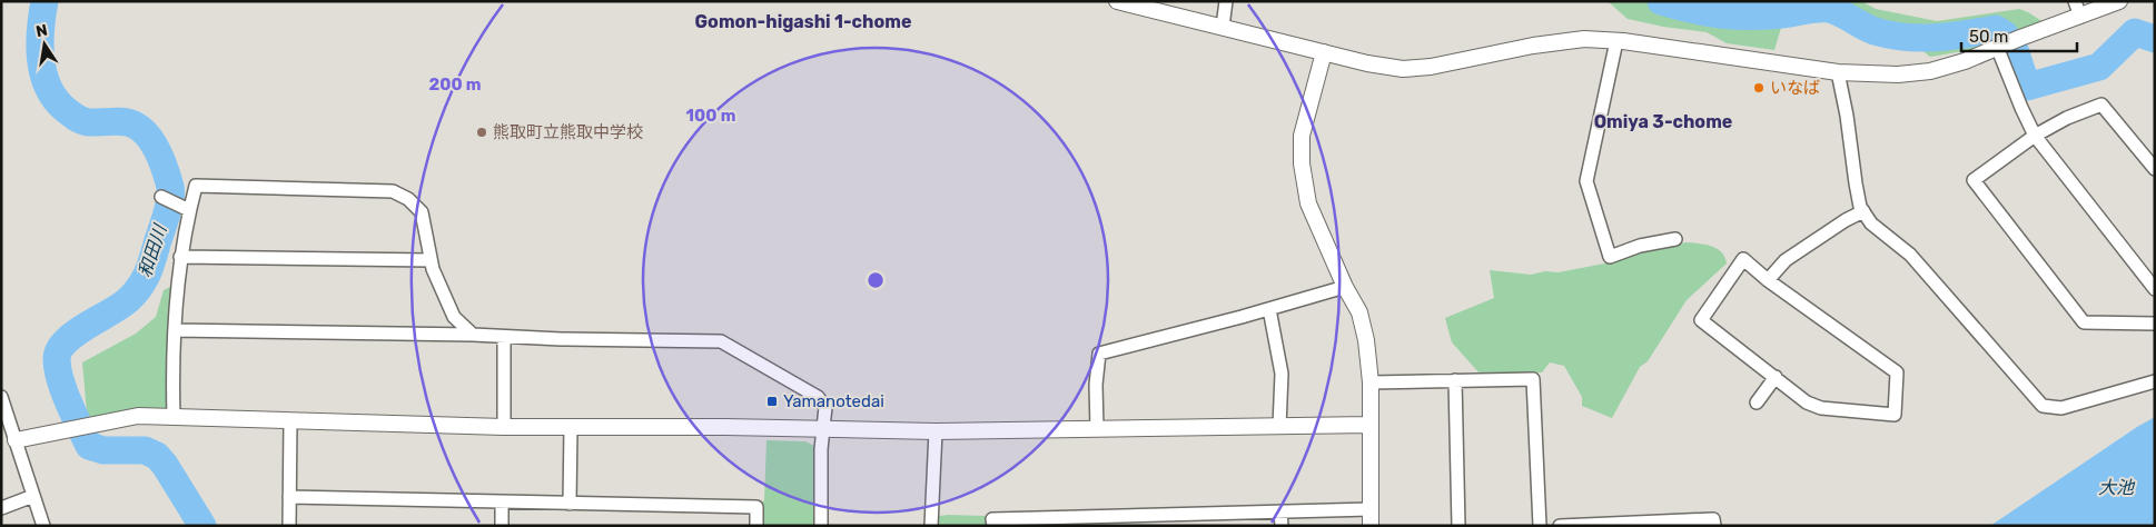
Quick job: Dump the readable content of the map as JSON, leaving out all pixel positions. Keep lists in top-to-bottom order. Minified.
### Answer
{"districts":["Gomon-higashi 1-chome","Omiya 3-chome"],"water":["和田川","大池"],"places":{"other":["いなば","熊取町立熊取中学校"],"transit":["Yamanotedai"]},"scale_bar":"50 m","north":"top","rings":["200 m","100 m"]}
